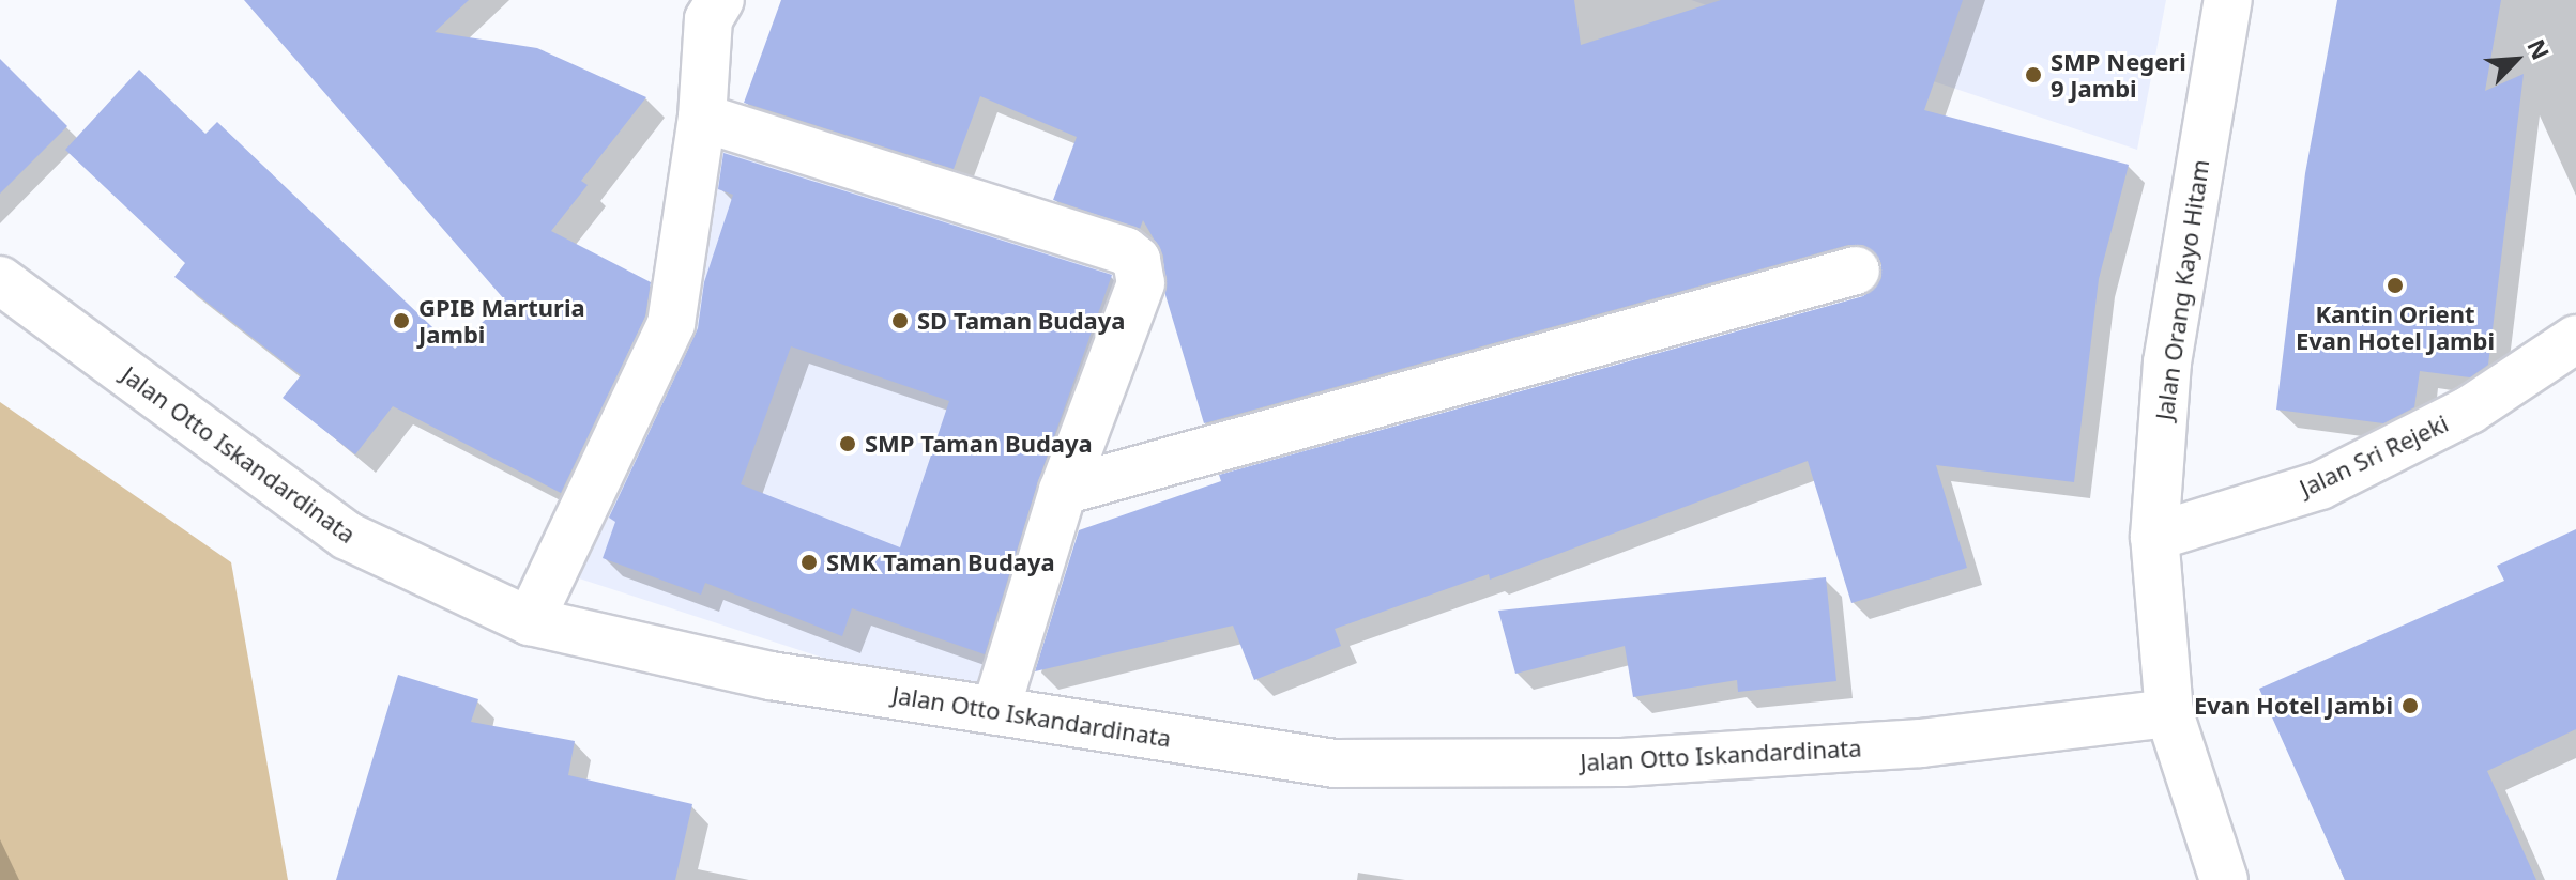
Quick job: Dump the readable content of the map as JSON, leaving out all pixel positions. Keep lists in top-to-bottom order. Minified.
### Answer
{"streets":{"street":["Jalan Orang Kayo Hitam","Jalan Otto Iskandardinata","Jalan Sri Rejeki"]},"crossings":[["Jalan Orang Kayo Hitam","Jalan Otto Iskandardinata"],["Jalan Orang Kayo Hitam","Jalan Sri Rejeki"]],"places":["SMP Negeri 9 Jambi","Kantin Orient Evan Hotel Jambi","GPIB Marturia Jambi","SD Taman Budaya","SMP Taman Budaya","SMK Taman Budaya","Evan Hotel Jambi"],"north":"top right"}
